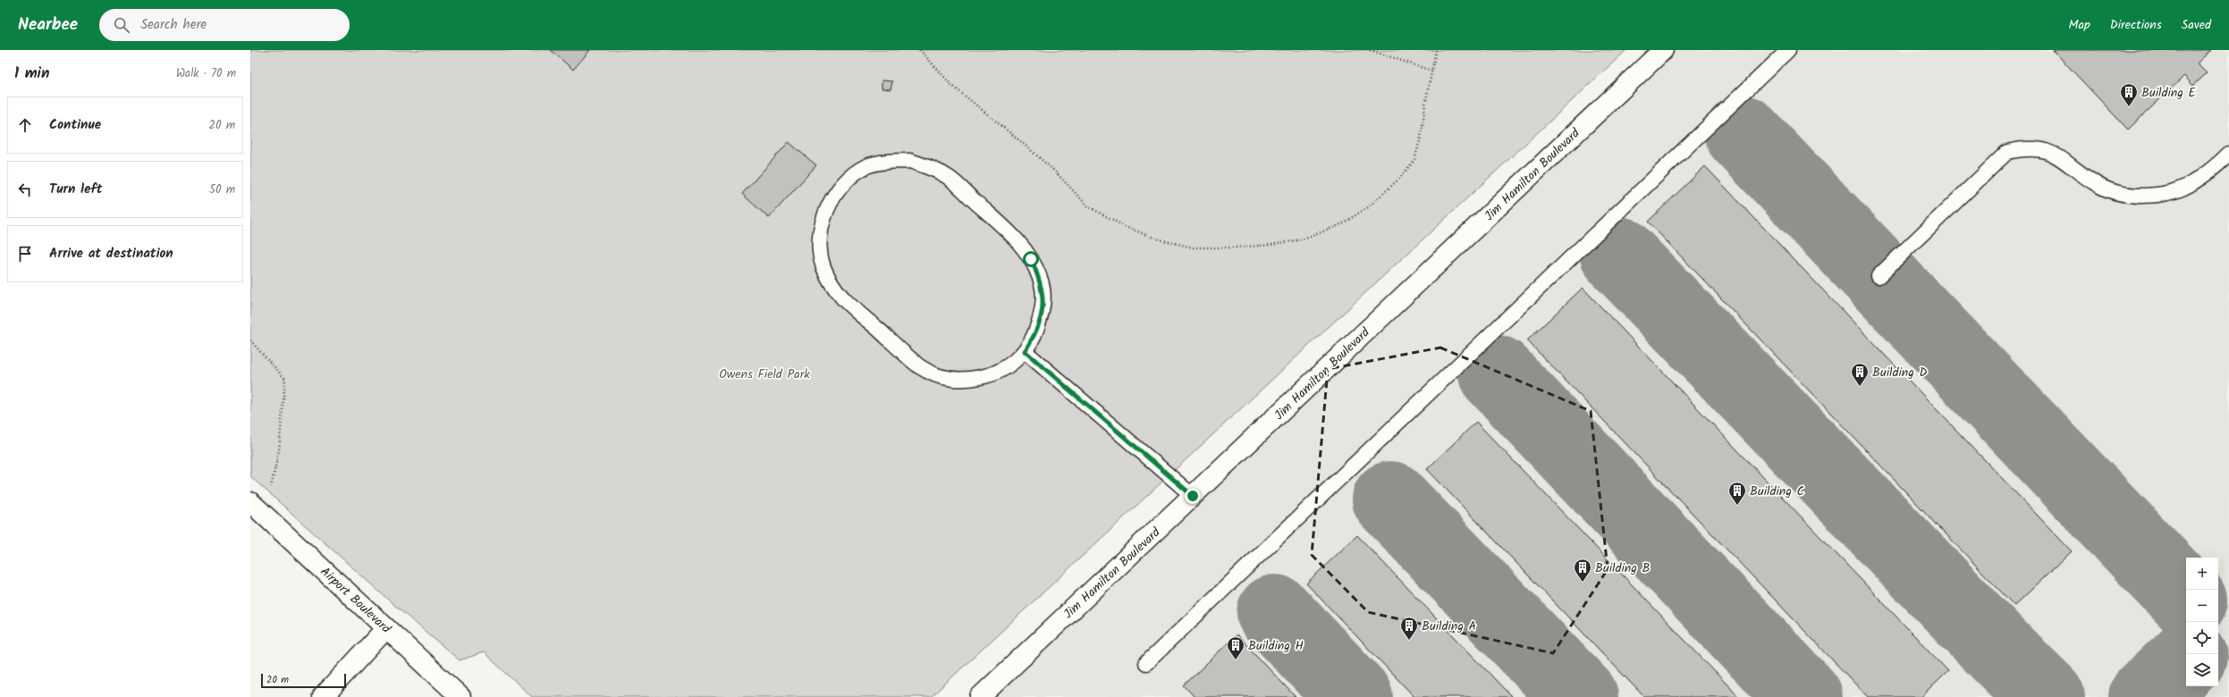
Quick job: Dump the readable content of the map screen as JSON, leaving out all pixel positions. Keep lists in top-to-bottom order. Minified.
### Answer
{"streets":{"street":["Jim Hamilton Boulevard","Airport Boulevard"]},"parks":["Owens Field Park"],"places":{"building":["Building E","Building D","Building C","Building B","Building A","Building H"]},"scale_bar":"20 m","page":{"header":"Nearbee","search":"Search here","nav":["Map","Directions","Saved"],"heading":["1 min","Walk · 70 m"],"list":[["Continue","20 m"],["Turn left","50 m"],"Arrive at destination"],"map_buttons":["+","−"],"scale":"20 m"}}
